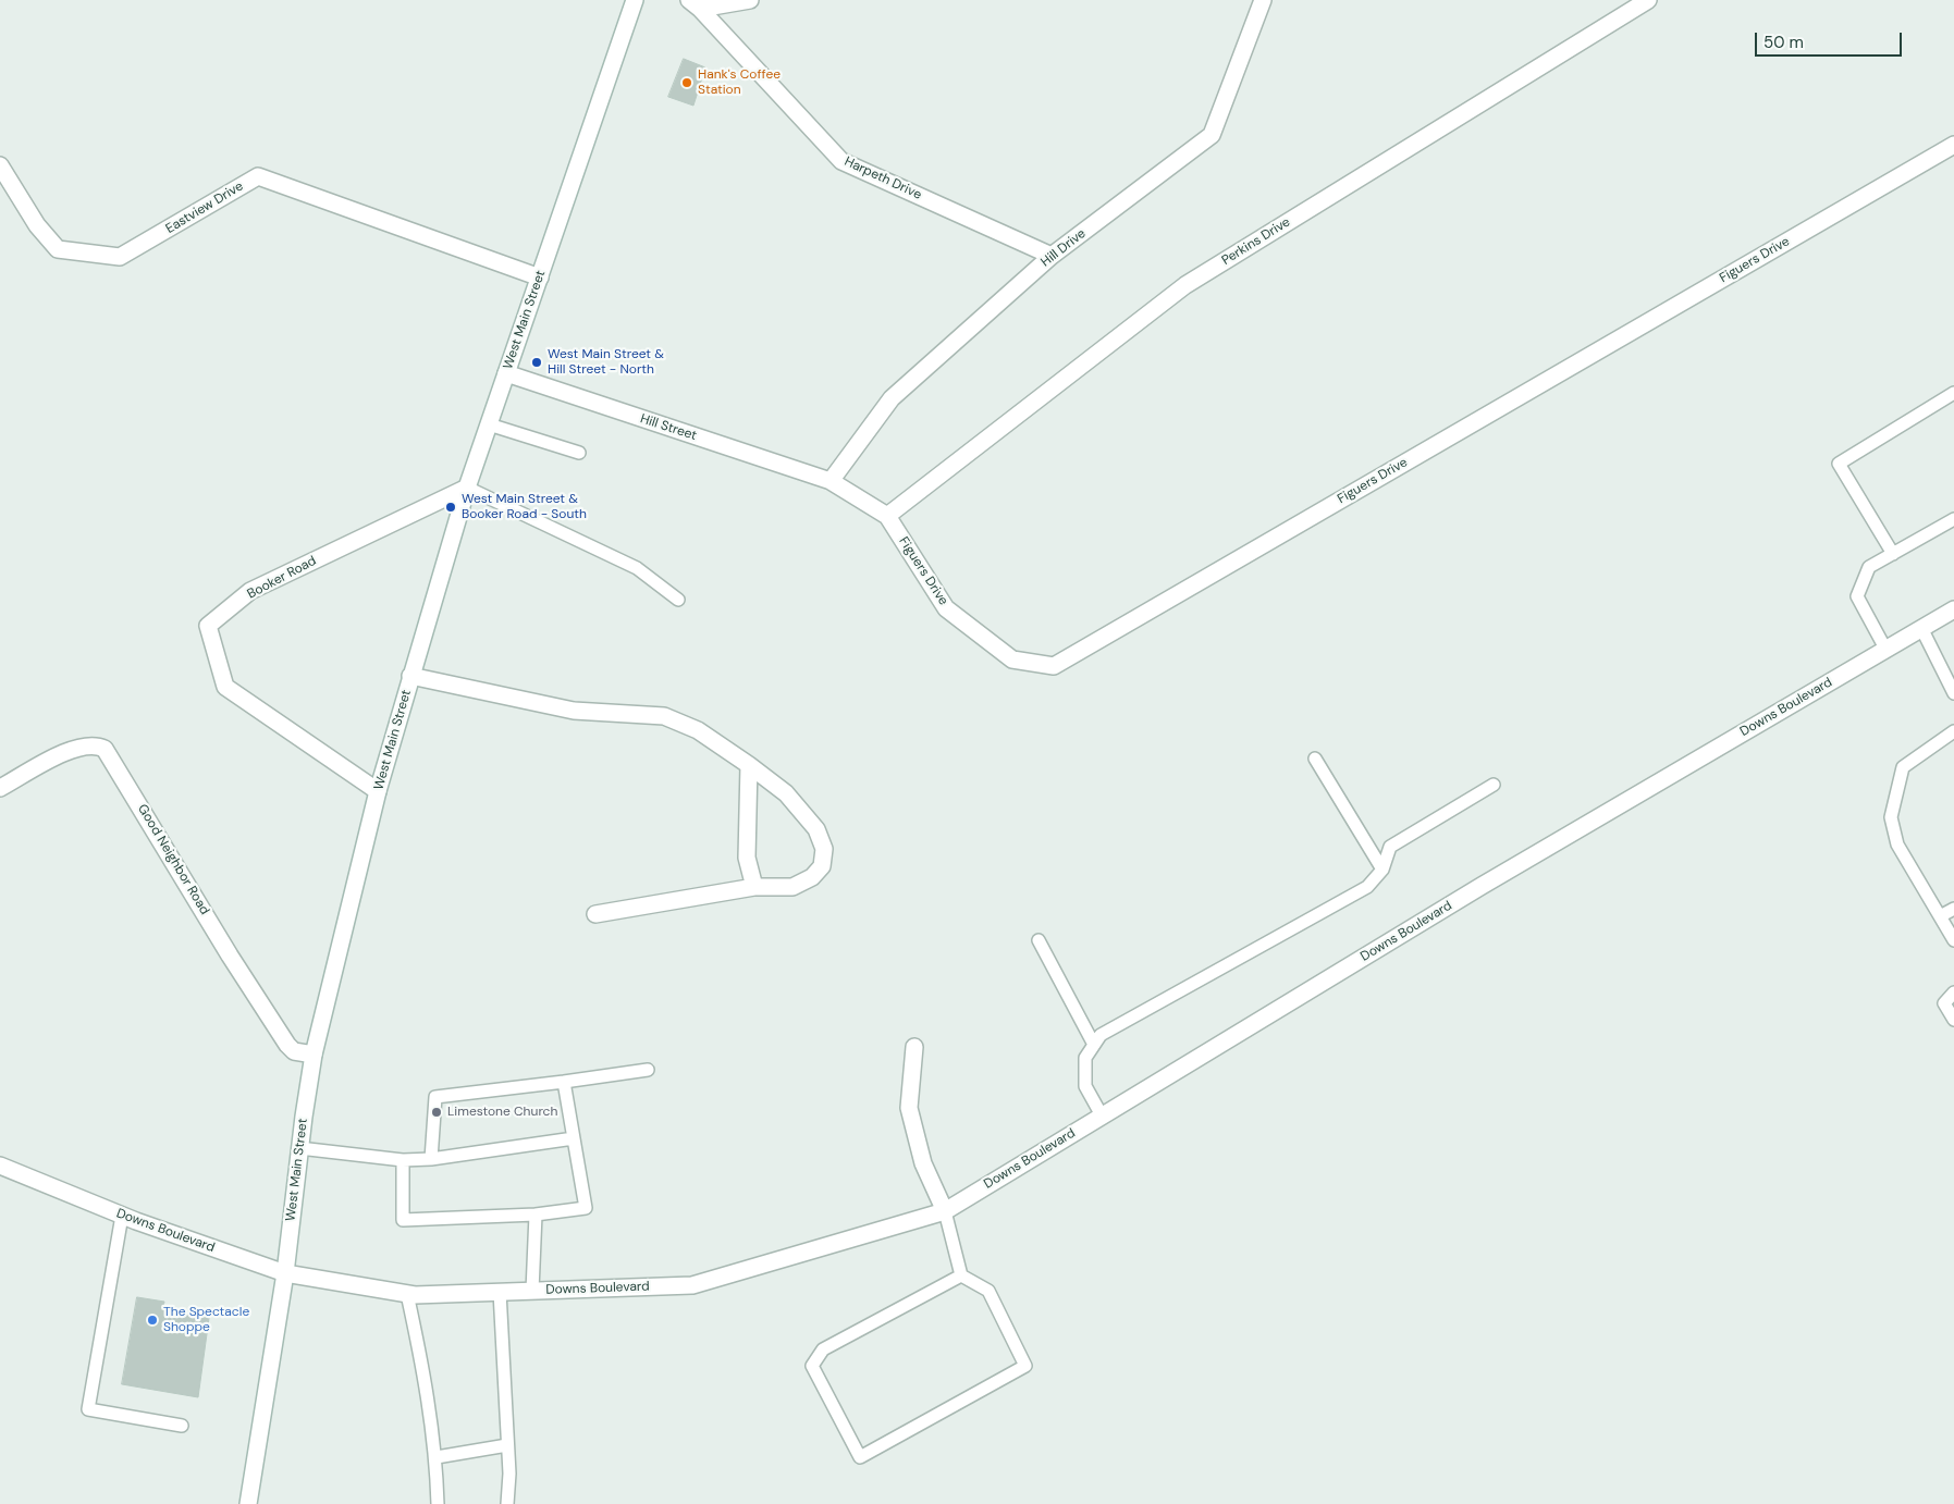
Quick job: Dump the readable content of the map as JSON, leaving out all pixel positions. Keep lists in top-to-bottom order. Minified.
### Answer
{"streets":{"street":["Harpeth Drive","Eastview Drive","Perkins Drive","Hill Drive","Figuers Drive","West Main Street","Hill Street","Booker Road","Downs Boulevard","Good Neighbor Road"]},"crossings":[["Harpeth Drive","Hill Drive"],["Eastview Drive","West Main Street"],["Perkins Drive","Figuers Drive"],["Hill Drive","Figuers Drive"],["Hill Drive","Hill Street"],["Figuers Drive","Hill Street"],["West Main Street","Hill Street"],["West Main Street","Booker Road"],["West Main Street","Downs Boulevard"],["West Main Street","Good Neighbor Road"]],"places":["Hank's Coffee Station","West Main Street & Hill Street - North","West Main Street & Booker Road - South","Limestone Church","The Spectacle Shoppe"],"scale_bar":"50 m"}
